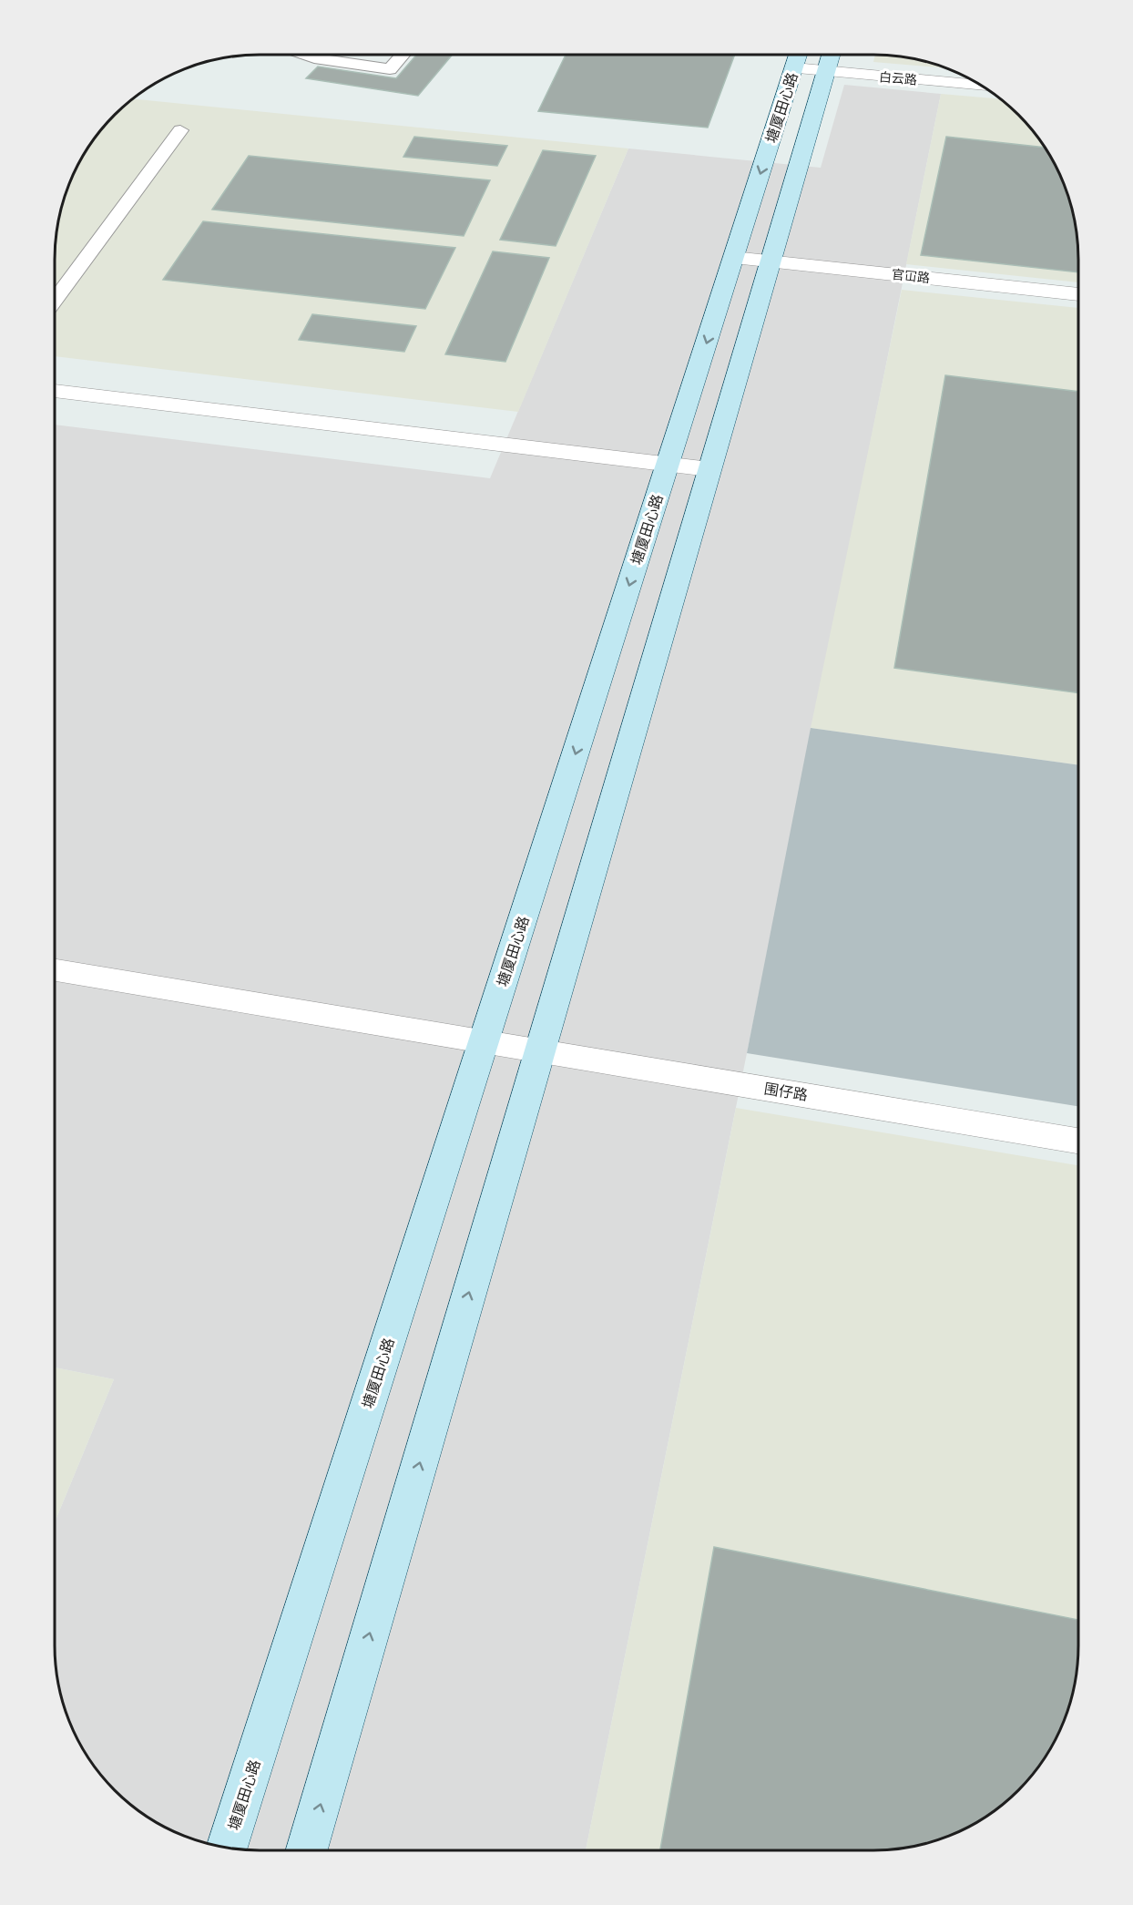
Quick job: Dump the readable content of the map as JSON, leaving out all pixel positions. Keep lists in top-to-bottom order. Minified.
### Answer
{"streets":{"main road":["塘厦田心路"],"street":["白云路","官冚路","围仔路"]},"crossings":[["白云路","塘厦田心路"],["塘厦田心路","官冚路"],["塘厦田心路","围仔路"]]}
